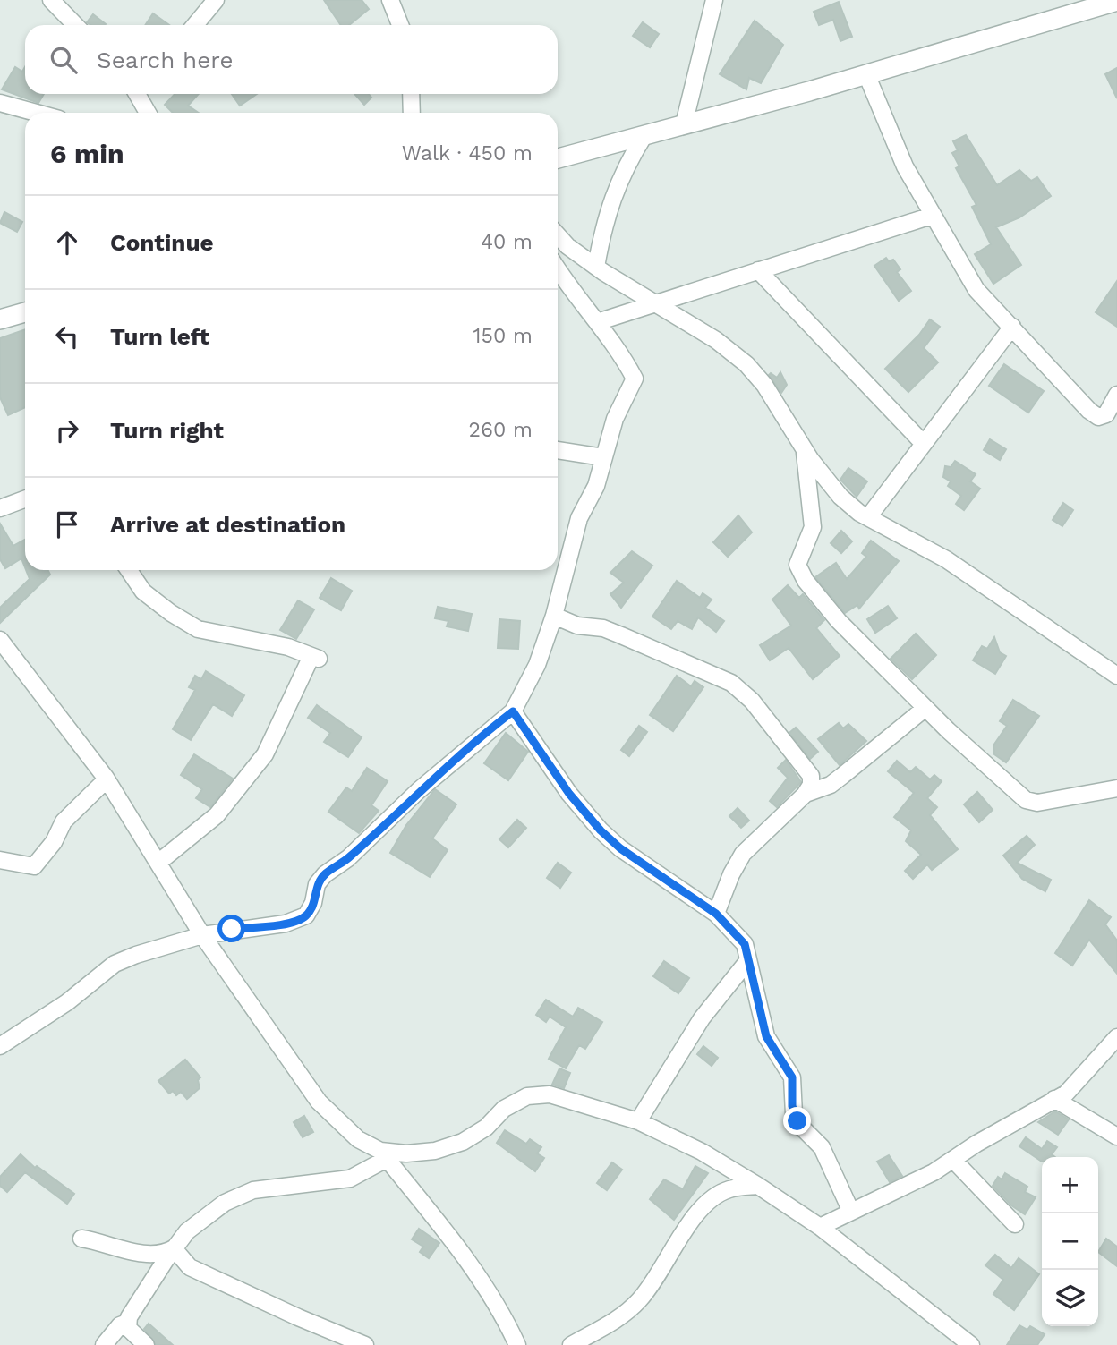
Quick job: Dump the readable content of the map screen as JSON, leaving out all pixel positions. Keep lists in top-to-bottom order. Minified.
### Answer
{"page":{"search":"Search here","heading":["6 min","Walk · 450 m"],"list":[["Continue","40 m"],["Turn left","150 m"],["Turn right","260 m"],"Arrive at destination"],"map_buttons":["+","−"]}}
